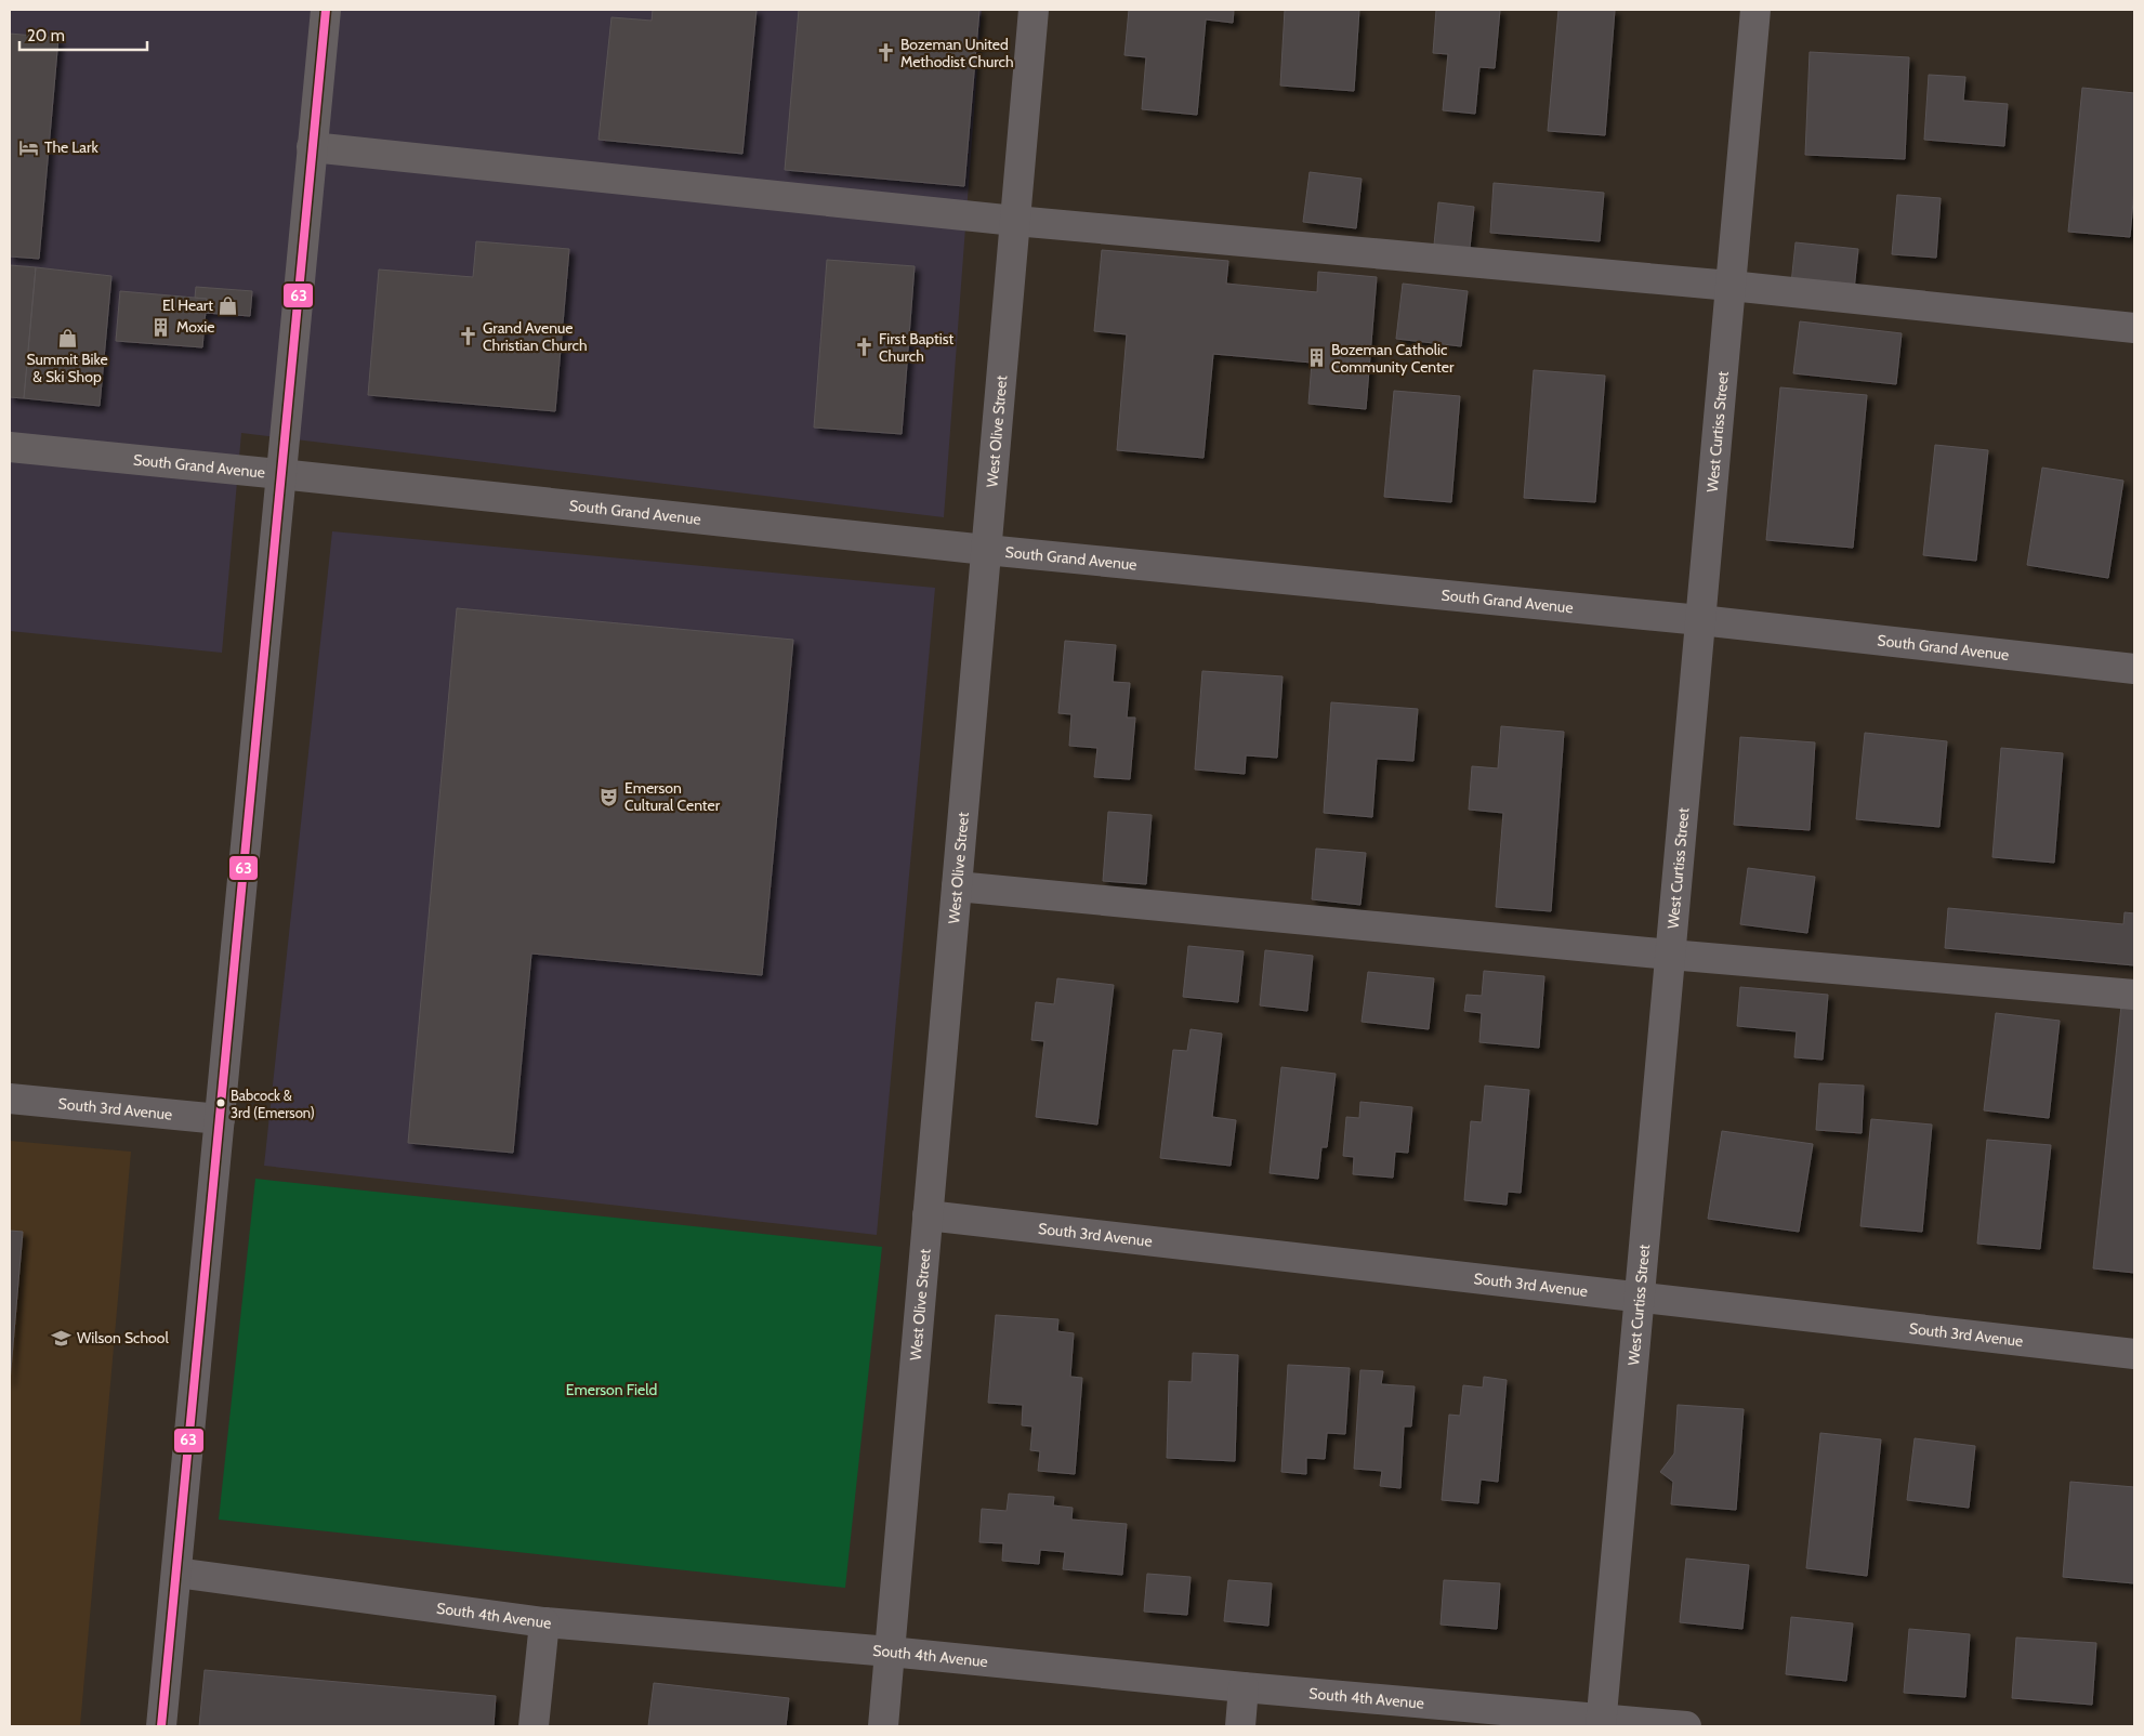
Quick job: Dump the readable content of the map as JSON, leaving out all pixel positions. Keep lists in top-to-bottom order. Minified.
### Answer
{"streets":{"street":["West Olive Street","West Curtiss Street","South Grand Avenue","South 3rd Avenue","South 4th Avenue"]},"crossings":[["West Olive Street","South Grand Avenue"],["West Olive Street","South 3rd Avenue"],["West Olive Street","South 4th Avenue"],["West Curtiss Street","South Grand Avenue"],["West Curtiss Street","South 3rd Avenue"],["West Curtiss Street","South 4th Avenue"]],"parks":["Emerson Field"],"places":{"church":["Bozeman United Methodist Church","Grand Avenue Christian Church","First Baptist Church"],"hotel":["The Lark"],"shop":["El Heart","Summit Bike & Ski Shop"],"building":["Moxie","Bozeman Catholic Community Center"],"theatre":["Emerson Cultural Center"],"other":["Babcock & 3rd (Emerson)"],"school or university":["Wilson School"]},"lines":["transit line 63"],"scale_bar":"20 m"}
